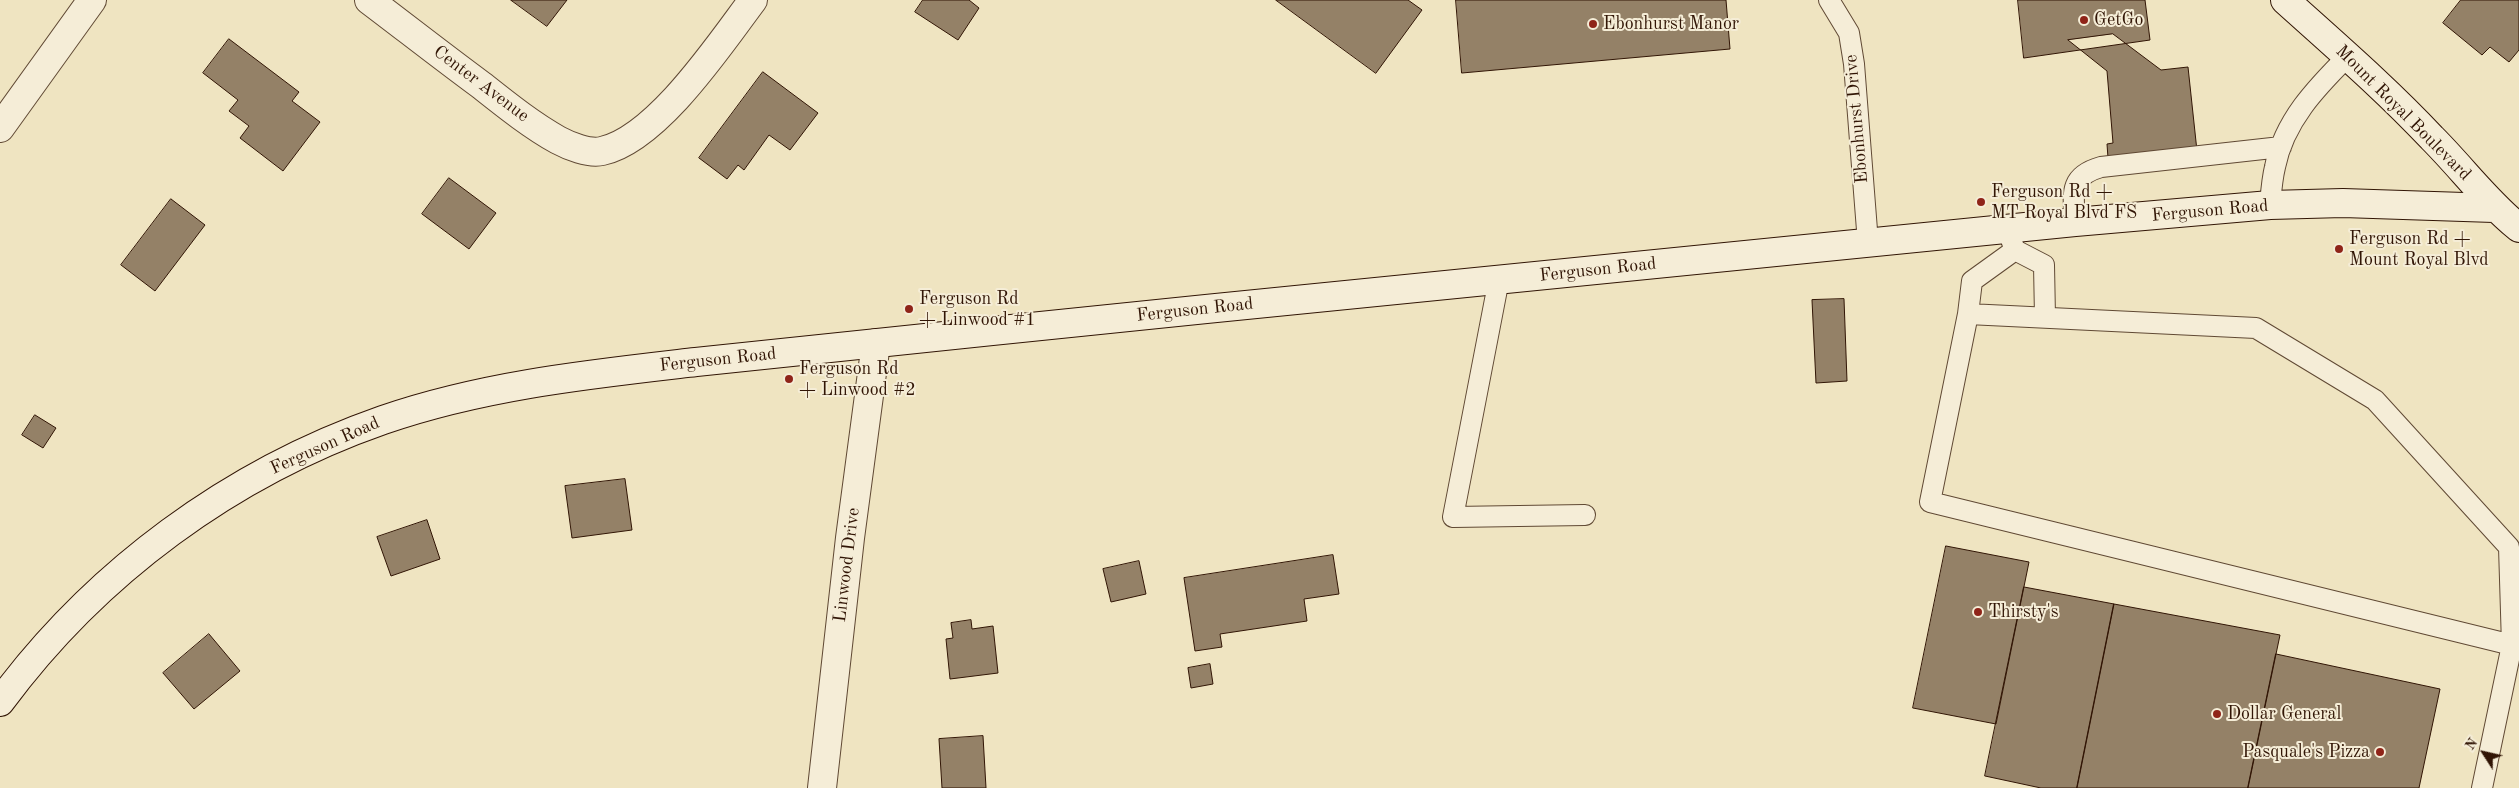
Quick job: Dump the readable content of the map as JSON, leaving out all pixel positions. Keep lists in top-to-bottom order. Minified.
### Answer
{"streets":{"street":["Center Avenue","Mount Royal Boulevard","Ferguson Road","Linwood Drive"],"lane":["Ebonhurst Drive"]},"crossings":[["Mount Royal Boulevard","Ferguson Road"],["Ebonhurst Drive","Ferguson Road"],["Ferguson Road","Linwood Drive"]],"places":["GetGo","Ebonhurst Manor","Ferguson Rd + MT Royal Blvd FS","Ferguson Rd + Mount Royal Blvd","Ferguson Rd + Linwood #1","Ferguson Rd + Linwood #2","Thirsty's","Dollar General","Pasquale's Pizza"],"north":"top left"}
